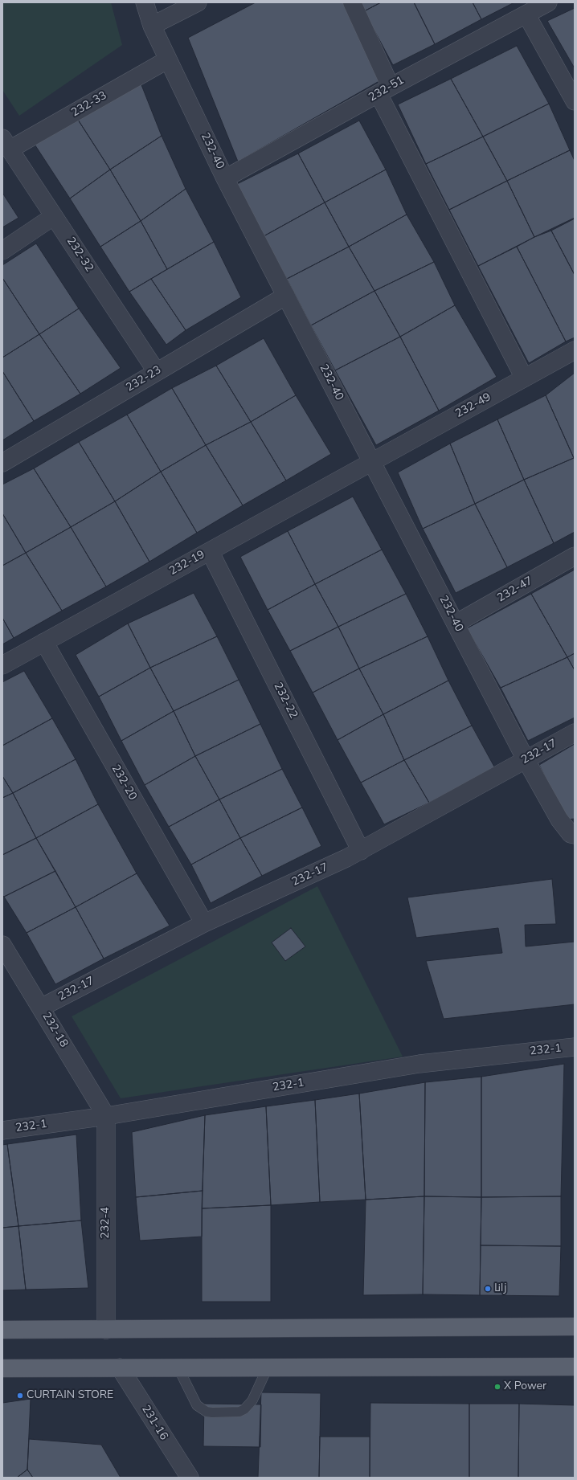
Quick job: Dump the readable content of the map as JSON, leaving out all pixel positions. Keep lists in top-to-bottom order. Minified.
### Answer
{"streets":{"street":["232-51","232-33","232-40","232-32","232-23","232-49","232-19","232-47","232-22","232-17","232-20","232-18","232-1","232-4","231-16"]},"crossings":[["232-51","232-40"],["232-33","232-40"],["232-33","232-32"],["232-40","232-23"],["232-40","232-49"],["232-40","232-19"],["232-40","232-47"],["232-40","232-17"],["232-32","232-23"],["232-49","232-19"],["232-19","232-22"],["232-19","232-20"],["232-22","232-17"],["232-17","232-20"],["232-17","232-18"],["232-18","232-1"],["232-18","232-4"],["232-1","232-4"]],"places":["زانا","X Power","CURTAIN STORE"]}
